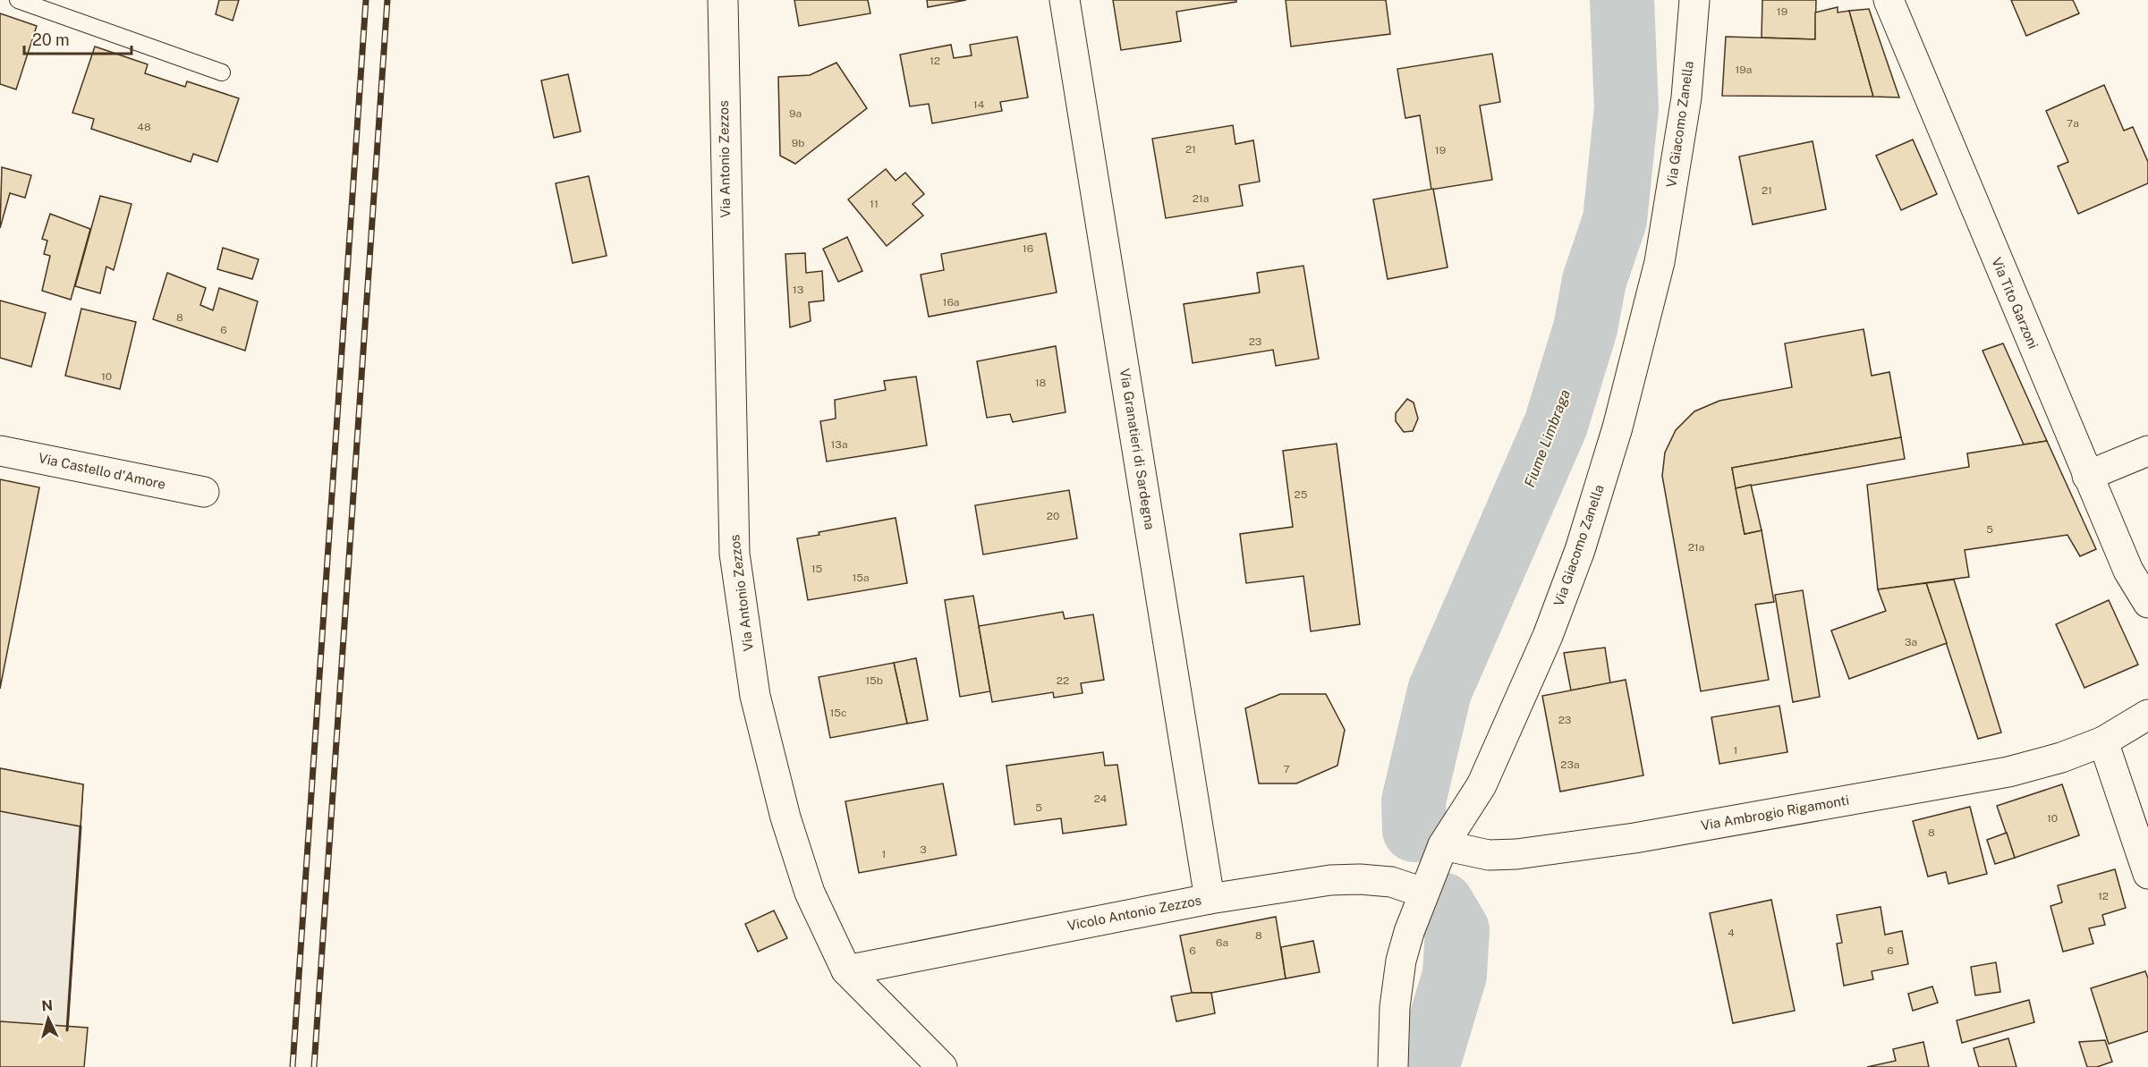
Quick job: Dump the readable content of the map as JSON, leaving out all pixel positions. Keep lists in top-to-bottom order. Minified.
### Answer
{"streets":{"street":["Via Giacomo Zanella","Via Antonio Zezzos","Via Tito Garzoni","Via Granatieri di Sardegna","Via Castello d'Amore","Via Ambrogio Rigamonti","Vicolo Antonio Zezzos"]},"crossings":[["Via Giacomo Zanella","Via Ambrogio Rigamonti"],["Via Giacomo Zanella","Vicolo Antonio Zezzos"],["Via Antonio Zezzos","Vicolo Antonio Zezzos"],["Via Granatieri di Sardegna","Vicolo Antonio Zezzos"]],"water":["Fiume Limbraga"],"house_numbers":["19","12","19a","14","9a","7a","48","9b","21","19","21","21a","11","16","13","16a","8","6","23","10","18","13a","25","20","5","21a","15","15a","3a","15b","22","15c","23","1","23a","7","24","5","10","8","3","1","12","4","8","6a","6","6"],"scale_bar":"20 m","north":"top"}
